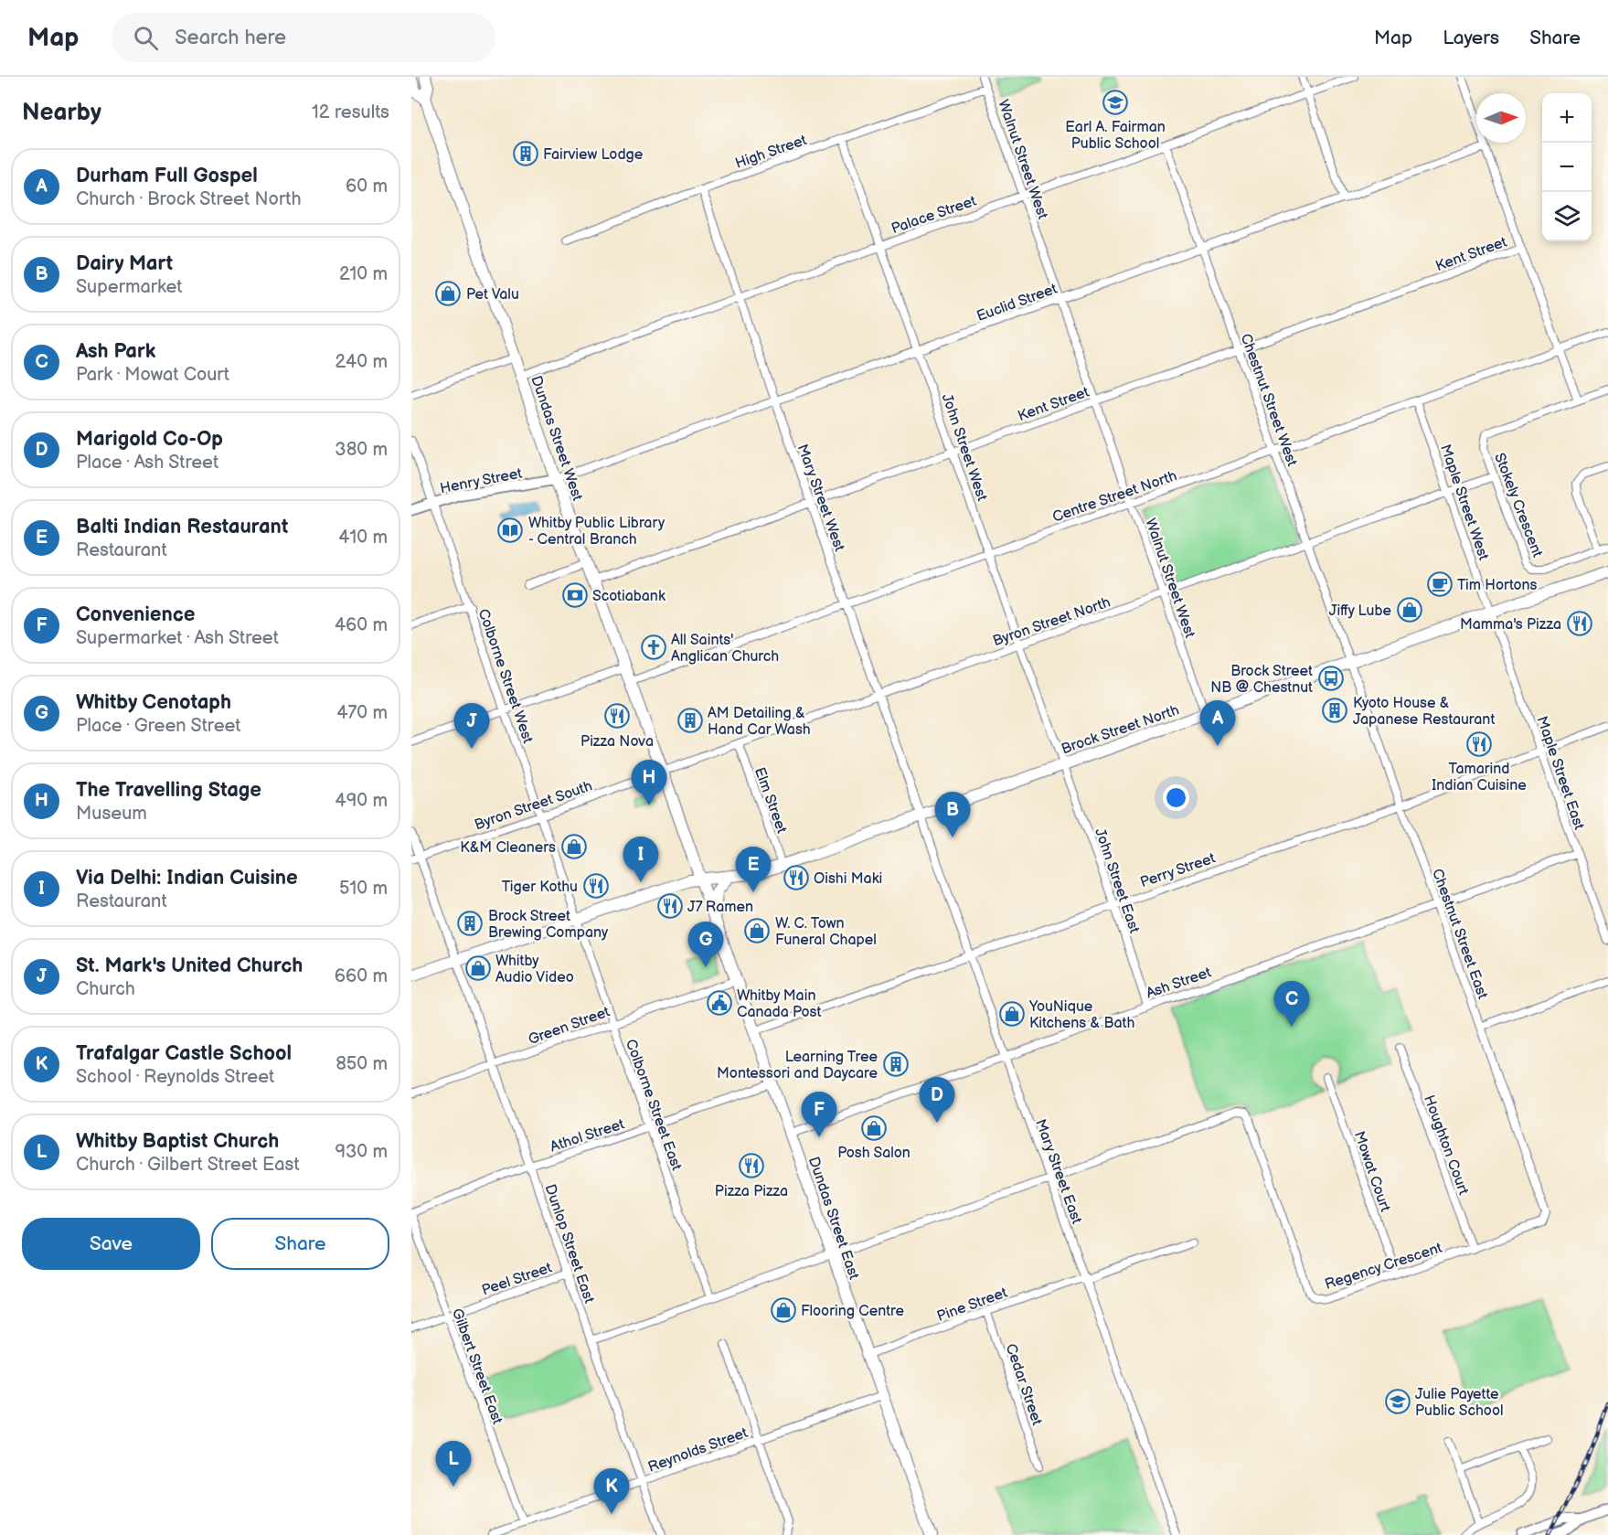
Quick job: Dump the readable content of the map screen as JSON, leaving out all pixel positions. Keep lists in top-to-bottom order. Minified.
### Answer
{"streets":{"main road":["Dundas Street West","Henry Street","Brock Street North","Dundas Street East"],"street":["High Street","Walnut Street West","Palace Street","Kent Street","Euclid Street","Chestnut Street West","John Street West","Centre Street North","Mary Street West","Maple Street West","Stokely Crescent","Byron Street North","Colborne Street West","Maple Street East","Elm Street","Byron Street South","Perry Street","John Street East","Chestnut Street East","Ash Street","Green Street","Colborne Street East","Athol Street","Houghton Court","Mary Street East","Mowat Court","Dunlop Street East","Regency Crescent","Peel Street","Pine Street","Gilbert Street East","Cedar Street","Reynolds Street"]},"crossings":[["High Street","Walnut Street West"],["High Street","John Street West"],["High Street","Mary Street West"],["Walnut Street West","Palace Street"],["Walnut Street West","Kent Street"],["Walnut Street West","Euclid Street"],["Walnut Street West","Centre Street North"],["Walnut Street West","Byron Street North"],["Walnut Street West","Brock Street North"],["Palace Street","Chestnut Street West"],["Palace Street","Dundas Street West"],["Palace Street","John Street West"],["Palace Street","Mary Street West"],["Kent Street","Chestnut Street West"],["Kent Street","Dundas Street West"],["Kent Street","John Street West"],["Kent Street","Mary Street West"],["Euclid Street","Chestnut Street West"],["Euclid Street","Dundas Street West"],["Euclid Street","John Street West"],["Euclid Street","Henry Street"],["Euclid Street","Mary Street West"],["Chestnut Street West","Centre Street North"],["Chestnut Street West","Byron Street North"],["Chestnut Street West","Brock Street North"],["Chestnut Street West","Chestnut Street East"],["Dundas Street West","Henry Street"],["Dundas Street West","Centre Street North"],["Dundas Street West","Byron Street North"],["Dundas Street West","Brock Street North"],["Dundas Street West","Byron Street South"],["Dundas Street West","Dundas Street East"],["John Street West","Centre Street North"],["John Street West","Byron Street North"],["John Street West","Brock Street North"],["John Street West","John Street East"],["Henry Street","Colborne Street West"],["Centre Street North","Mary Street West"],["Centre Street North","Maple Street West"],["Mary Street West","Byron Street North"],["Mary Street West","Brock Street North"],["Mary Street West","Mary Street East"],["Maple Street West","Byron Street North"],["Maple Street West","Brock Street North"],["Maple Street West","Maple Street East"],["Stokely Crescent","Byron Street North"],["Byron Street North","Elm Street"],["Byron Street North","Byron Street South"],["Colborne Street West","Brock Street North"],["Colborne Street West","Byron Street South"],["Colborne Street West","Colborne Street East"],["Brock Street North","Maple Street East"],["Brock Street North","Elm Street"],["Brock Street North","John Street East"],["Brock Street North","Chestnut Street East"],["Brock Street North","Colborne Street East"],["Brock Street North","Mary Street East"],["Brock Street North","Dundas Street East"],["Brock Street North","Dunlop Street East"],["Maple Street East","Perry Street"],["Maple Street East","Ash Street"],["Byron Street South","Dunlop Street East"],["Perry Street","John Street East"],["Perry Street","Chestnut Street East"],["Perry Street","Mary Street East"],["Perry Street","Dundas Street East"],["John Street East","Ash Street"],["Chestnut Street East","Ash Street"],["Chestnut Street East","Regency Crescent"],["Ash Street","Mary Street East"],["Ash Street","Dundas Street East"],["Green Street","Colborne Street East"],["Green Street","Dundas Street East"],["Green Street","Dunlop Street East"],["Colborne Street East","Athol Street"],["Athol Street","Dundas Street East"],["Athol Street","Dunlop Street East"],["Houghton Court","Regency Crescent"],["Mary Street East","Regency Crescent"],["Mary Street East","Pine Street"],["Mowat Court","Regency Crescent"],["Dundas Street East","Pine Street"],["Dundas Street East","Reynolds Street"],["Dunlop Street East","Peel Street"],["Dunlop Street East","Reynolds Street"],["Peel Street","Gilbert Street East"],["Pine Street","Cedar Street"],["Gilbert Street East","Reynolds Street"]],"places":{"school or university":["Earl A. Fairman Public School","Julie Payette Public School"],"building":["Fairview Lodge","Kyoto House & Japanese Restaurant","AM Detailing & Hand Car Wash","Brock Street Brewing Company","Learning Tree Montessori and Daycare"],"shop":["Pet Valu","Jiffy Lube","K&M Cleaners","W. C. Town Funeral Chapel","Whitby Audio Video","YouNique Kitchens & Bath","Posh Salon","Flooring Centre"],"library":["Whitby Public Library - Central Branch"],"cafe":["Tim Hortons"],"bank":["Scotiabank"],"restaurant":["Mamma's Pizza","Pizza Nova","Tamarind Indian Cuisine","Oishi Maki","Tiger Kothu","J7 Ramen","Pizza Pizza"],"church":["All Saints' Anglican Church"],"bus stop":["Brock Street NB @ Chestnut"],"public building":["Whitby Main Canada Post"]},"north":"right","page":{"header":"Map","search":"Search here","nav":["Map","Layers","Share"],"heading":["Nearby","12 results"],"map_buttons":["+","−"],"list":[{"mark":"A","name":"Durham Full Gospel","note":"Church · Brock Street North","value":"60 m"},{"mark":"B","name":"Dairy Mart","note":"Supermarket","value":"210 m"},{"mark":"C","name":"Ash Park","note":"Park · Mowat Court","value":"240 m"},{"mark":"D","name":"Marigold Co-Op","note":"Place · Ash Street","value":"380 m"},{"mark":"E","name":"Balti Indian Restaurant","note":"Restaurant","value":"410 m"},{"mark":"F","name":"Convenience","note":"Supermarket · Ash Street","value":"460 m"},{"mark":"G","name":"Whitby Cenotaph","note":"Place · Green Street","value":"470 m"},{"mark":"H","name":"The Travelling Stage","note":"Museum","value":"490 m"},{"mark":"I","name":"Via Delhi: Indian Cuisine","note":"Restaurant","value":"510 m"},{"mark":"J","name":"St. Mark's United Church","note":"Church","value":"660 m"},{"mark":"K","name":"Trafalgar Castle School","note":"School · Reynolds Street","value":"850 m"},{"mark":"L","name":"Whitby Baptist Church","note":"Church · Gilbert Street East","value":"930 m"}],"pins":["A","J","H","B","I","E","G","C","D","F","L","K"],"buttons":["Save","Share"]}}
